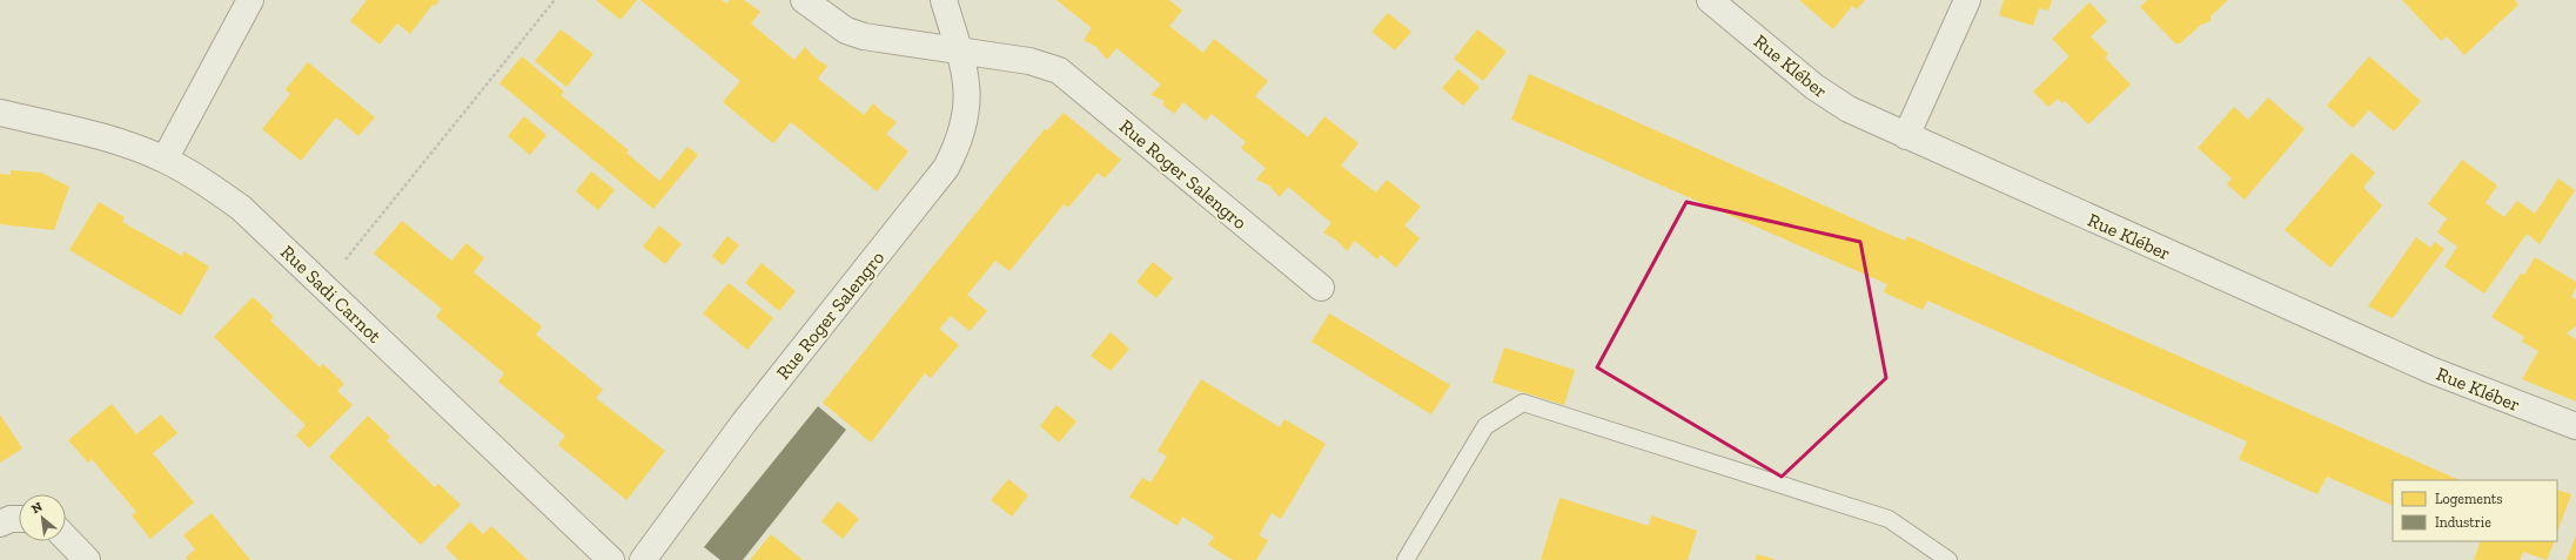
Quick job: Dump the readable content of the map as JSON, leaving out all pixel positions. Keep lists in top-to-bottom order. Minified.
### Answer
{"streets":{"street":["Rue Kléber","Rue Roger Salengro","Rue Sadi Carnot"]},"legend":["Logements","Industrie"],"north":"top left"}
